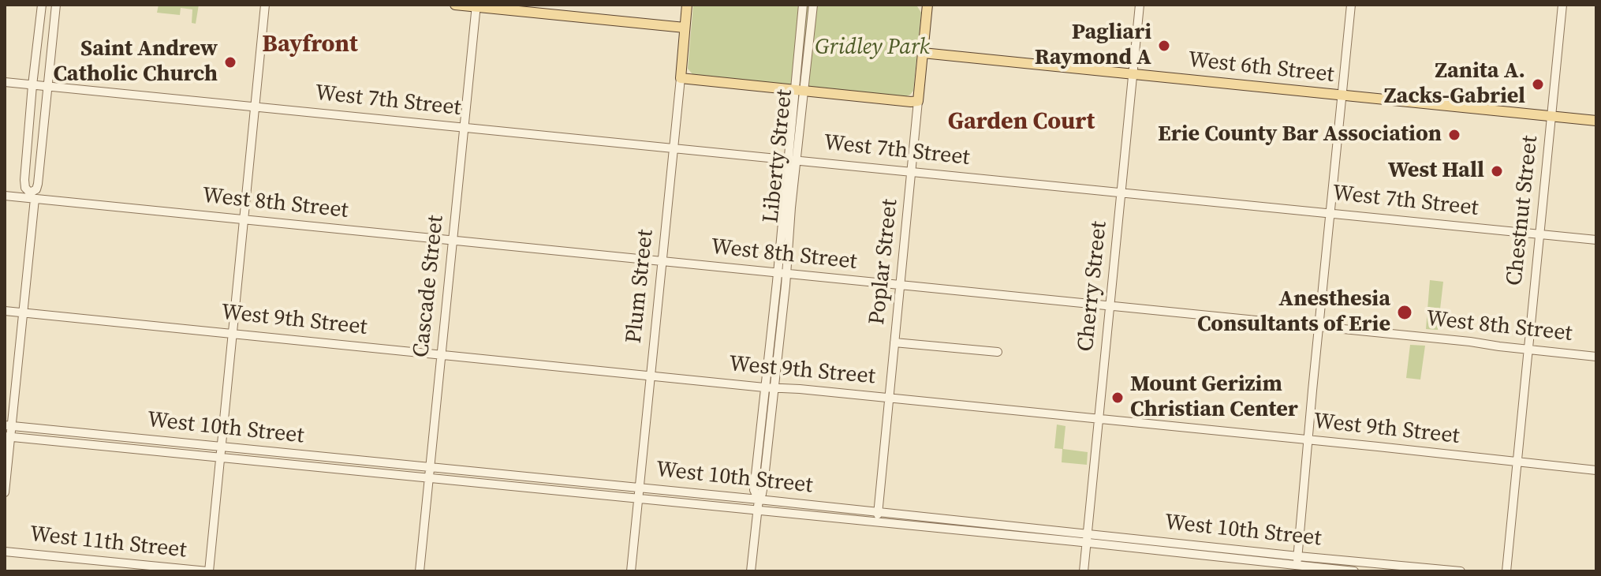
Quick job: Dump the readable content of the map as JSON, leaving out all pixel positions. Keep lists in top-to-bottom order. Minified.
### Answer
{"streets":{"main road":["West 6th Street","Poplar Street","Plum Street"],"street":["West 7th Street","Liberty Street","West 8th Street","Chestnut Street","Cascade Street","Cherry Street","West 9th Street","West 10th Street","West 11th Street"]},"crossings":[["West 6th Street","Chestnut Street"],["West 6th Street","Poplar Street"],["West 6th Street","Cherry Street"],["West 7th Street","Liberty Street"],["West 7th Street","Chestnut Street"],["West 7th Street","Poplar Street"],["West 7th Street","Cascade Street"],["West 7th Street","Plum Street"],["West 7th Street","Cherry Street"],["Liberty Street","West 8th Street"],["Liberty Street","West 9th Street"],["Liberty Street","West 10th Street"],["West 8th Street","Chestnut Street"],["West 8th Street","Poplar Street"],["West 8th Street","Cascade Street"],["West 8th Street","Plum Street"],["West 8th Street","Cherry Street"],["Chestnut Street","West 9th Street"],["Poplar Street","West 9th Street"],["Poplar Street","West 10th Street"],["Cascade Street","West 9th Street"],["Cascade Street","West 10th Street"],["Plum Street","West 9th Street"],["Plum Street","West 10th Street"],["Cherry Street","West 9th Street"],["Cherry Street","West 10th Street"]],"districts":["Bayfront","Garden Court"],"parks":["Gridley Park"],"places":["Pagliari Raymond A","Saint Andrew Catholic Church","Zanita A. Zacks-Gabriel","Erie County Bar Association","West Hall","Anesthesia Consultants of Erie","Mount Gerizim Christian Center"]}
